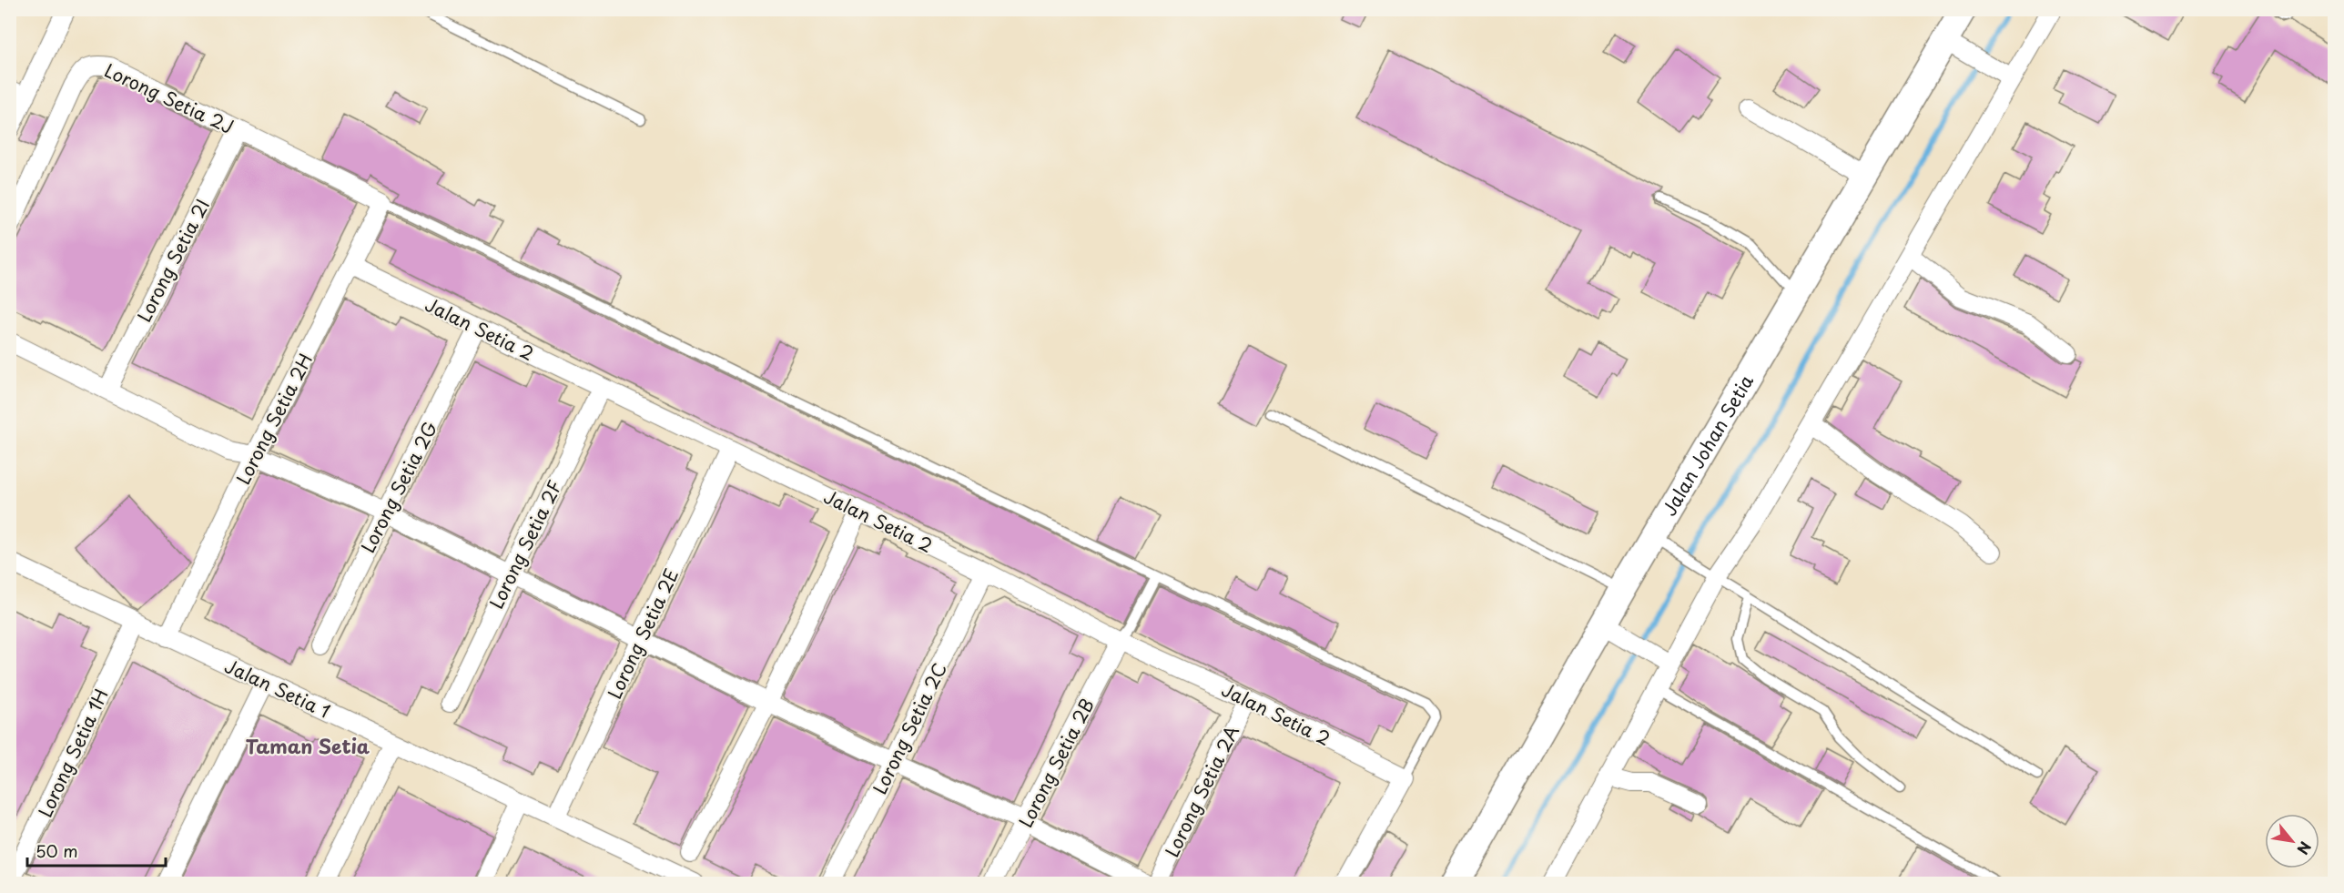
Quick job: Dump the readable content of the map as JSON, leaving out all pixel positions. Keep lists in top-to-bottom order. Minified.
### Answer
{"streets":{"main road":["Jalan Johan Setia"],"street":["Lorong Setia 2J","Lorong Setia 2I","Jalan Setia 2","Lorong Setia 2H","Lorong Setia 2G","Lorong Setia 2F","Lorong Setia 2E","Jalan Setia 1","Lorong Setia 2C","Lorong Setia 1H","Lorong Setia 2B","Lorong Setia 2A"]},"crossings":[["Lorong Setia 2J","Lorong Setia 2I"],["Lorong Setia 2J","Lorong Setia 2H"],["Jalan Setia 2","Lorong Setia 2H"],["Jalan Setia 2","Lorong Setia 2G"],["Jalan Setia 2","Lorong Setia 2F"],["Jalan Setia 2","Lorong Setia 2E"],["Jalan Setia 2","Lorong Setia 2C"],["Jalan Setia 2","Lorong Setia 2B"],["Jalan Setia 2","Lorong Setia 2A"],["Lorong Setia 2H","Jalan Setia 1"],["Lorong Setia 2E","Jalan Setia 1"],["Jalan Setia 1","Lorong Setia 1H"]],"districts":["Taman Setia"],"scale_bar":"50 m","north":"bottom right"}
